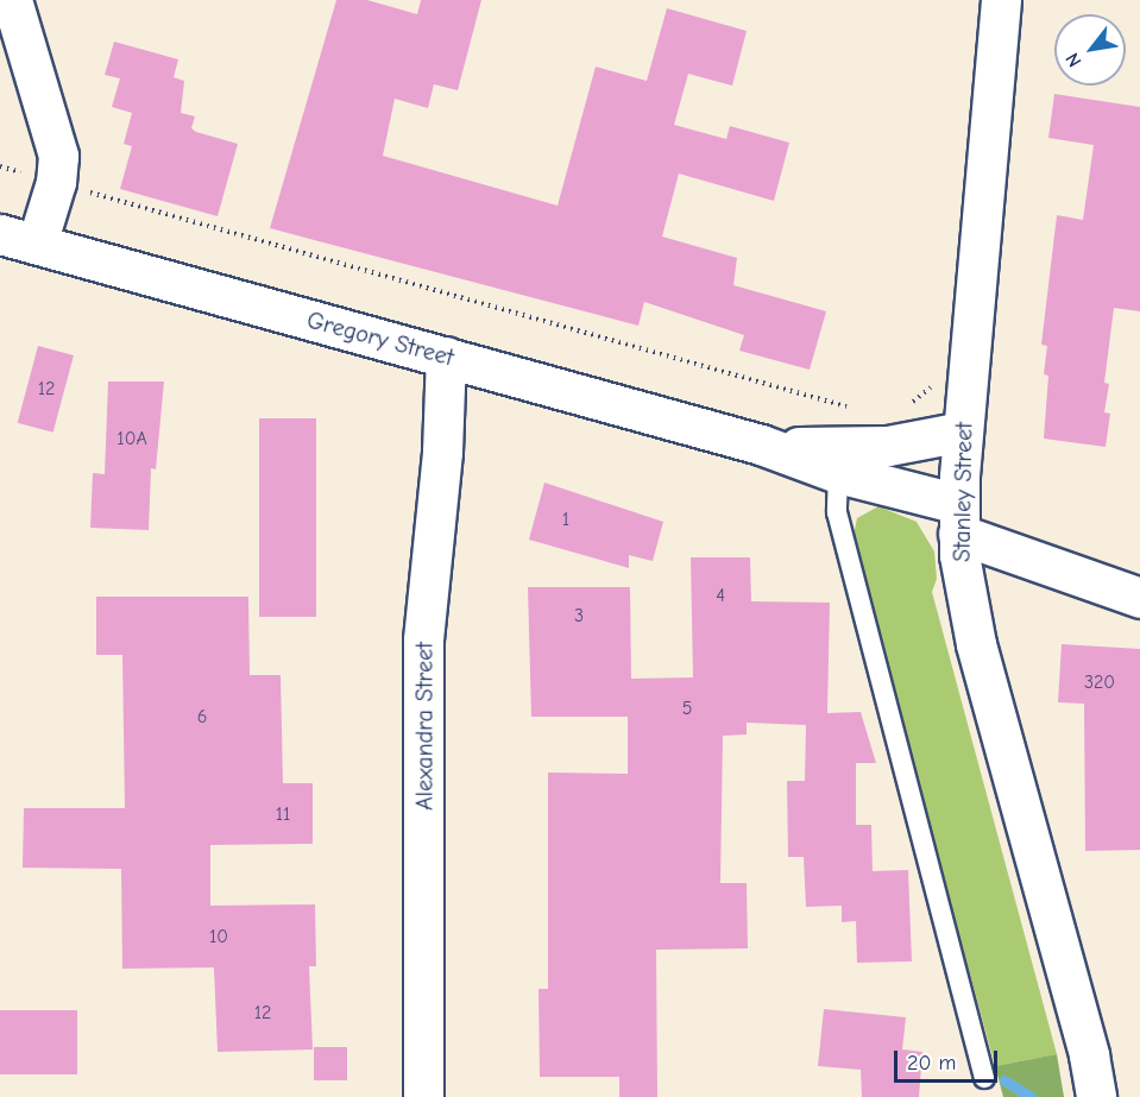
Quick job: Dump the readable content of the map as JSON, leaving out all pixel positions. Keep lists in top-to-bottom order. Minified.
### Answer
{"streets":{"street":["Gregory Street","Stanley Street","Alexandra Street"]},"crossings":[["Gregory Street","Stanley Street"],["Gregory Street","Alexandra Street"]],"house_numbers":["12","10A","1","4","3","320","5","6","11","10","12"],"scale_bar":"20 m","north":"bottom left"}
